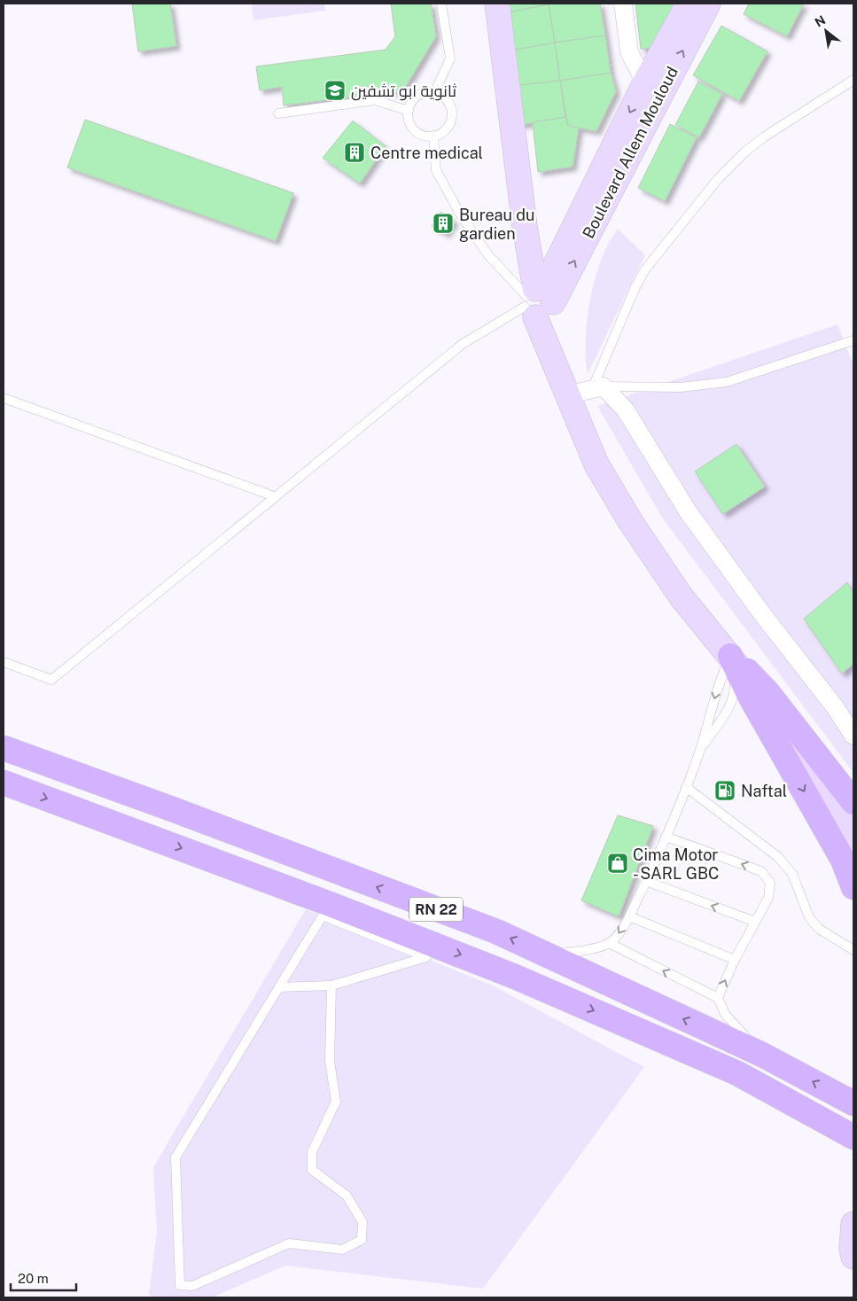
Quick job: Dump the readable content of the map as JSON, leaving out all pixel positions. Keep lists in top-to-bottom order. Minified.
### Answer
{"streets":{"main road":["Boulevard Allem Mouloud","RN 22"]},"places":{"school or university":["ثانوية ابو تشفين"],"building":["Centre medical","Bureau du gardien"],"fuel station":["Naftal"],"shop":["Cima Motor - SARL GBC"]},"scale_bar":"20 m","north":"top left"}
